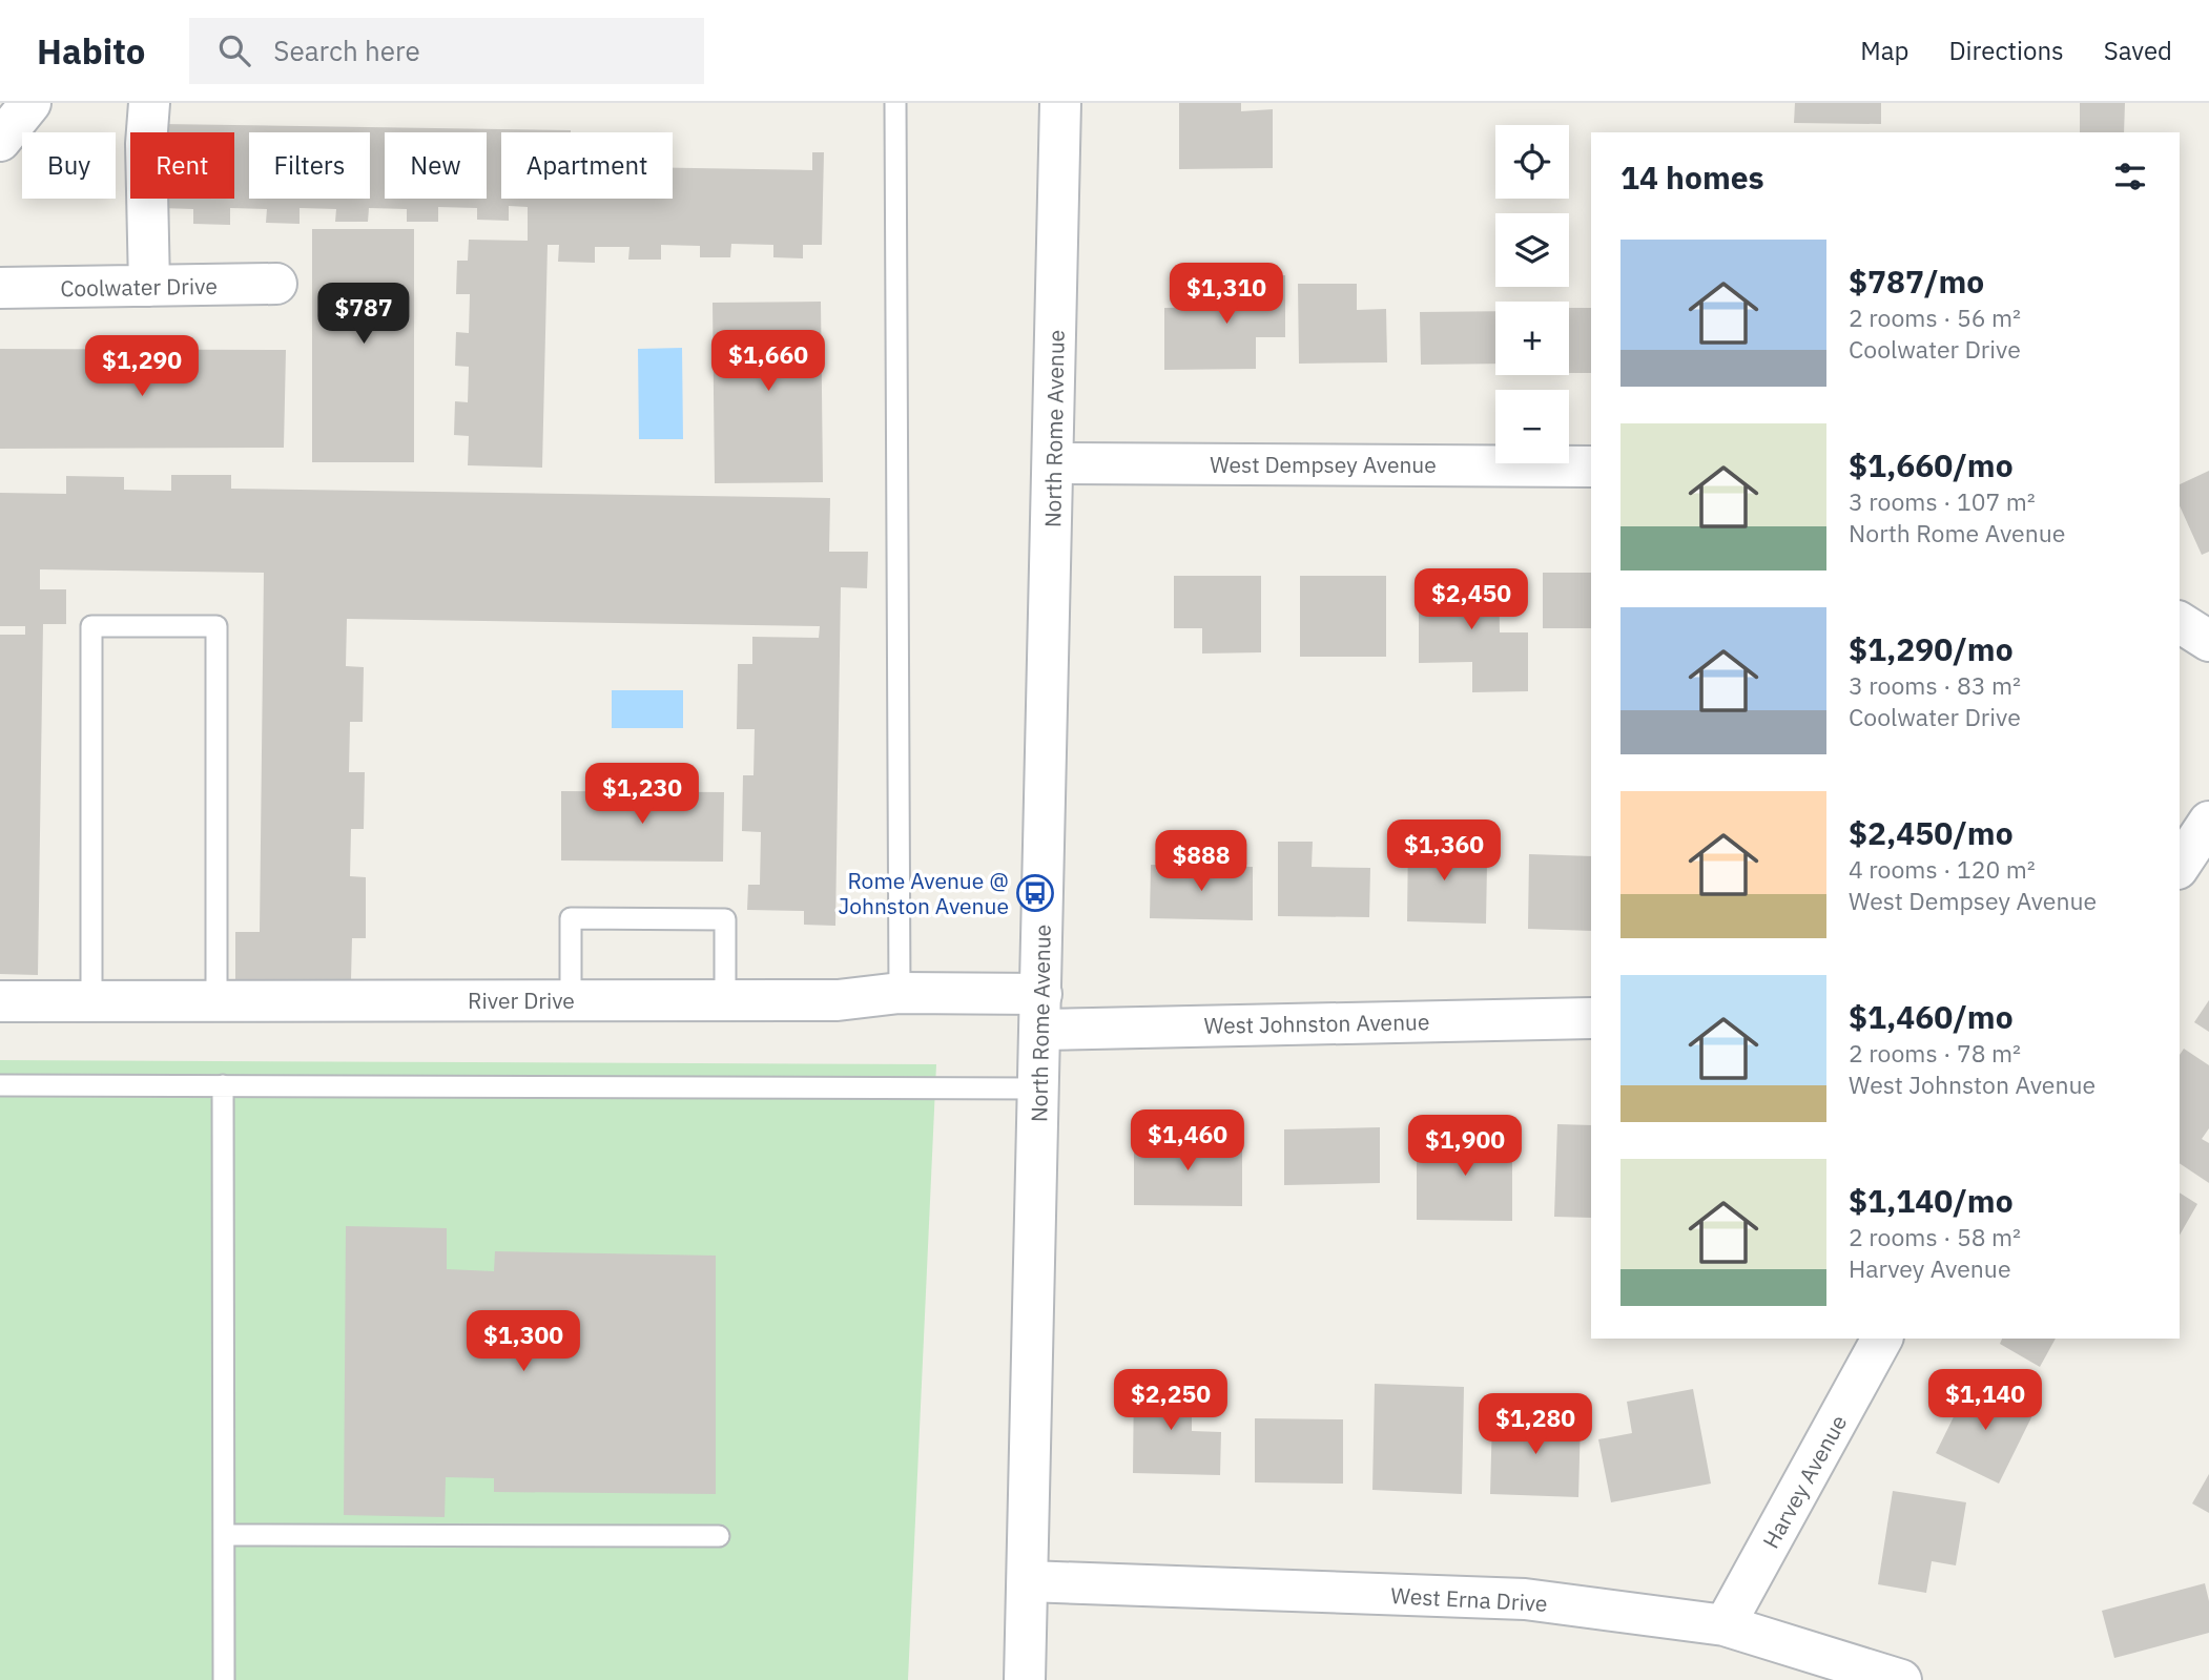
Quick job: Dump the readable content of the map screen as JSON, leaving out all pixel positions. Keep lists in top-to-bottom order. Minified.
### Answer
{"streets":{"street":["Coolwater Drive","North Rome Avenue","West Dempsey Avenue","River Drive","West Johnston Avenue","Harvey Avenue","West Erna Drive"]},"crossings":[["North Rome Avenue","West Dempsey Avenue"],["North Rome Avenue","River Drive"],["North Rome Avenue","West Johnston Avenue"],["North Rome Avenue","West Erna Drive"],["River Drive","West Johnston Avenue"],["Harvey Avenue","West Erna Drive"]],"places":{"bus stop":["Rome Avenue @ Johnston Avenue"]},"page":{"header":"Habito","search":"Search here","nav":["Map","Directions","Saved"],"map_buttons":["+","−"],"chip":["Buy","Rent","Filters","New","Apartment"],"heading":"14 homes","list":[{"name":"$787/mo","note":"2 rooms · 56 m² · Coolwater Drive"},{"name":"$1,660/mo","note":"3 rooms · 107 m² · North Rome Avenue"},{"name":"$1,290/mo","note":"3 rooms · 83 m² · Coolwater Drive"},{"name":"$2,450/mo","note":"4 rooms · 120 m² · West Dempsey Avenue"},{"name":"$1,460/mo","note":"2 rooms · 78 m² · West Johnston Avenue"},{"name":"$1,140/mo","note":"2 rooms · 58 m² · Harvey Avenue"}],"price":["$1,310","$787","$1,660","$1,290","$2,450","$1,230","$1,360","$888","$1,460","$1,900","$1,300","$2,250","$1,140","$1,280"]}}
